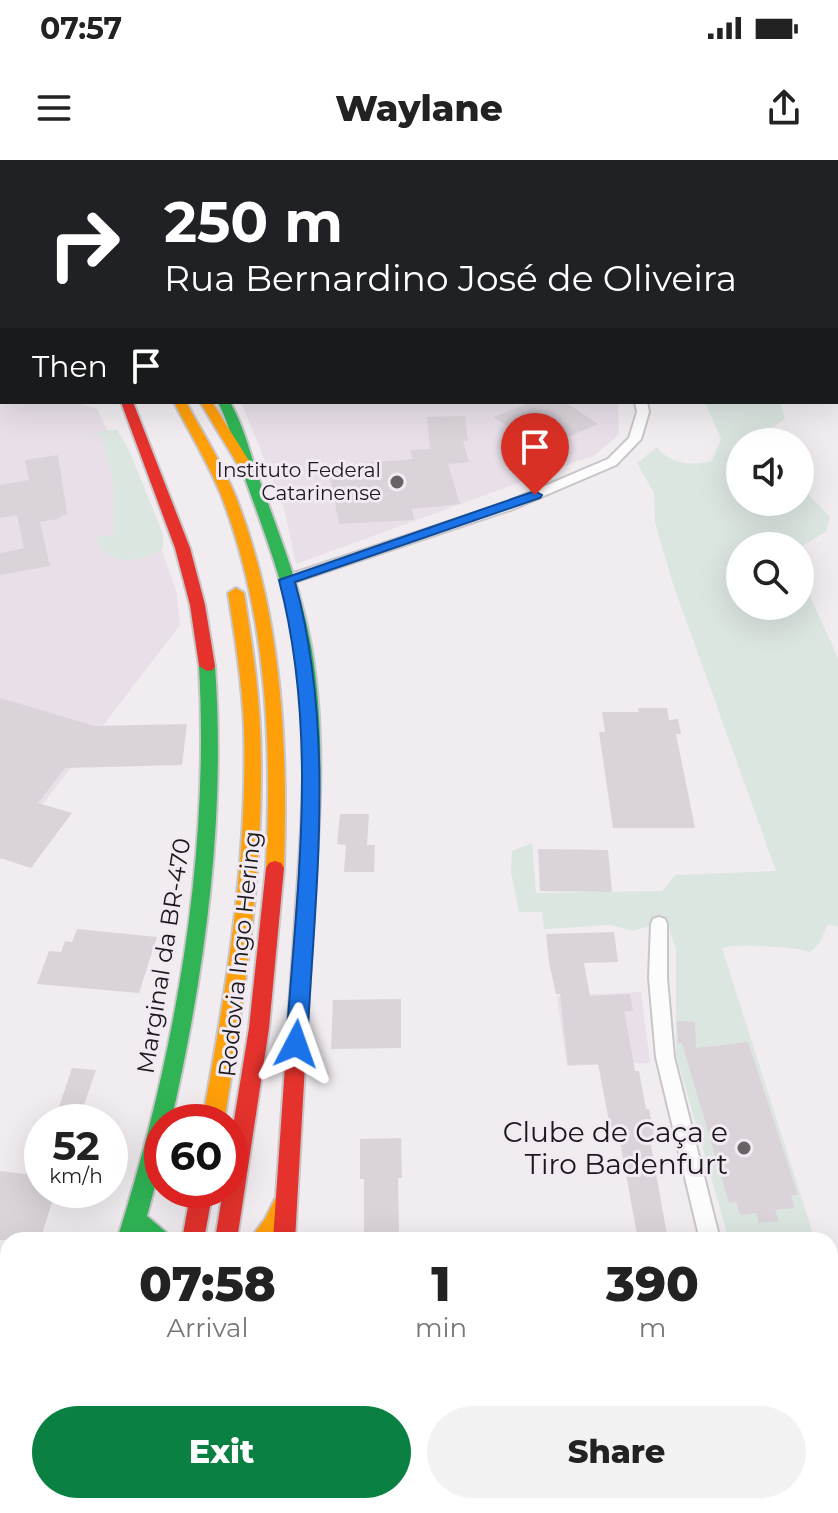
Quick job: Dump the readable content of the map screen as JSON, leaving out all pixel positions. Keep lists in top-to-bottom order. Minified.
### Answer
{"streets":{"main road":["Rodovia Ingo Hering","Marginal da BR-470"]},"places":["Instituto Federal Catarinense","Clube de Caça e Tiro Badenfurt"],"page":{"status":"07:57","header":"Waylane","turn":["250 m","Rua Bernardino José de Oliveira"],"then":"Then","speed":"52 km/h","limit":"60","eta":["07:58","Arrival","1","min","390","m"],"buttons":["Exit","Share"]}}
